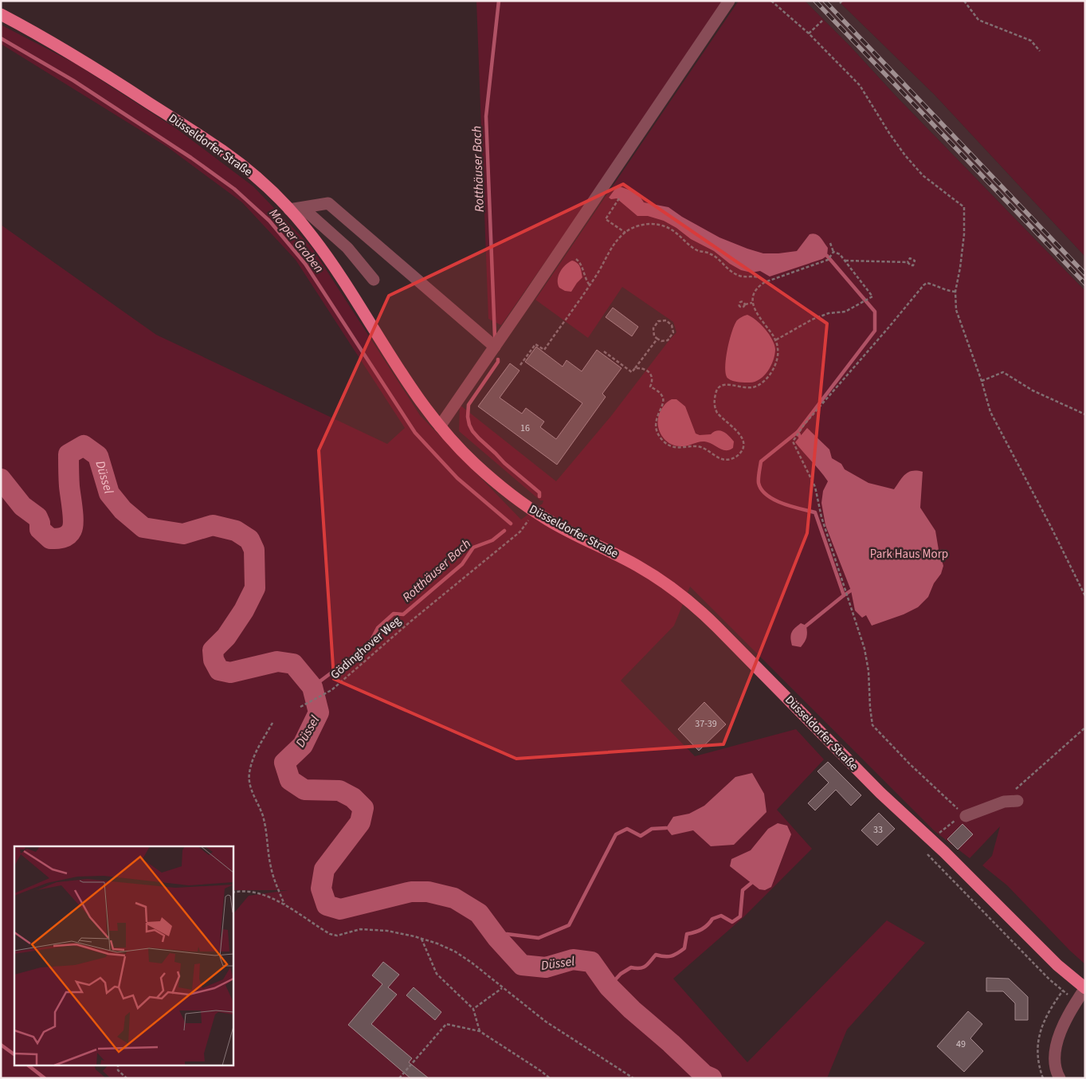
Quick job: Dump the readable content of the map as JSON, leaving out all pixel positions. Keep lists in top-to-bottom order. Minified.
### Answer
{"streets":{"main road":["Düsseldorfer Straße"],"path":["Gödinghover Weg"]},"water":["Rotthäuser Bach","Morper Graben","Düssel"],"parks":["Park Haus Morp"],"house_numbers":["16","37-39","33","49"]}
